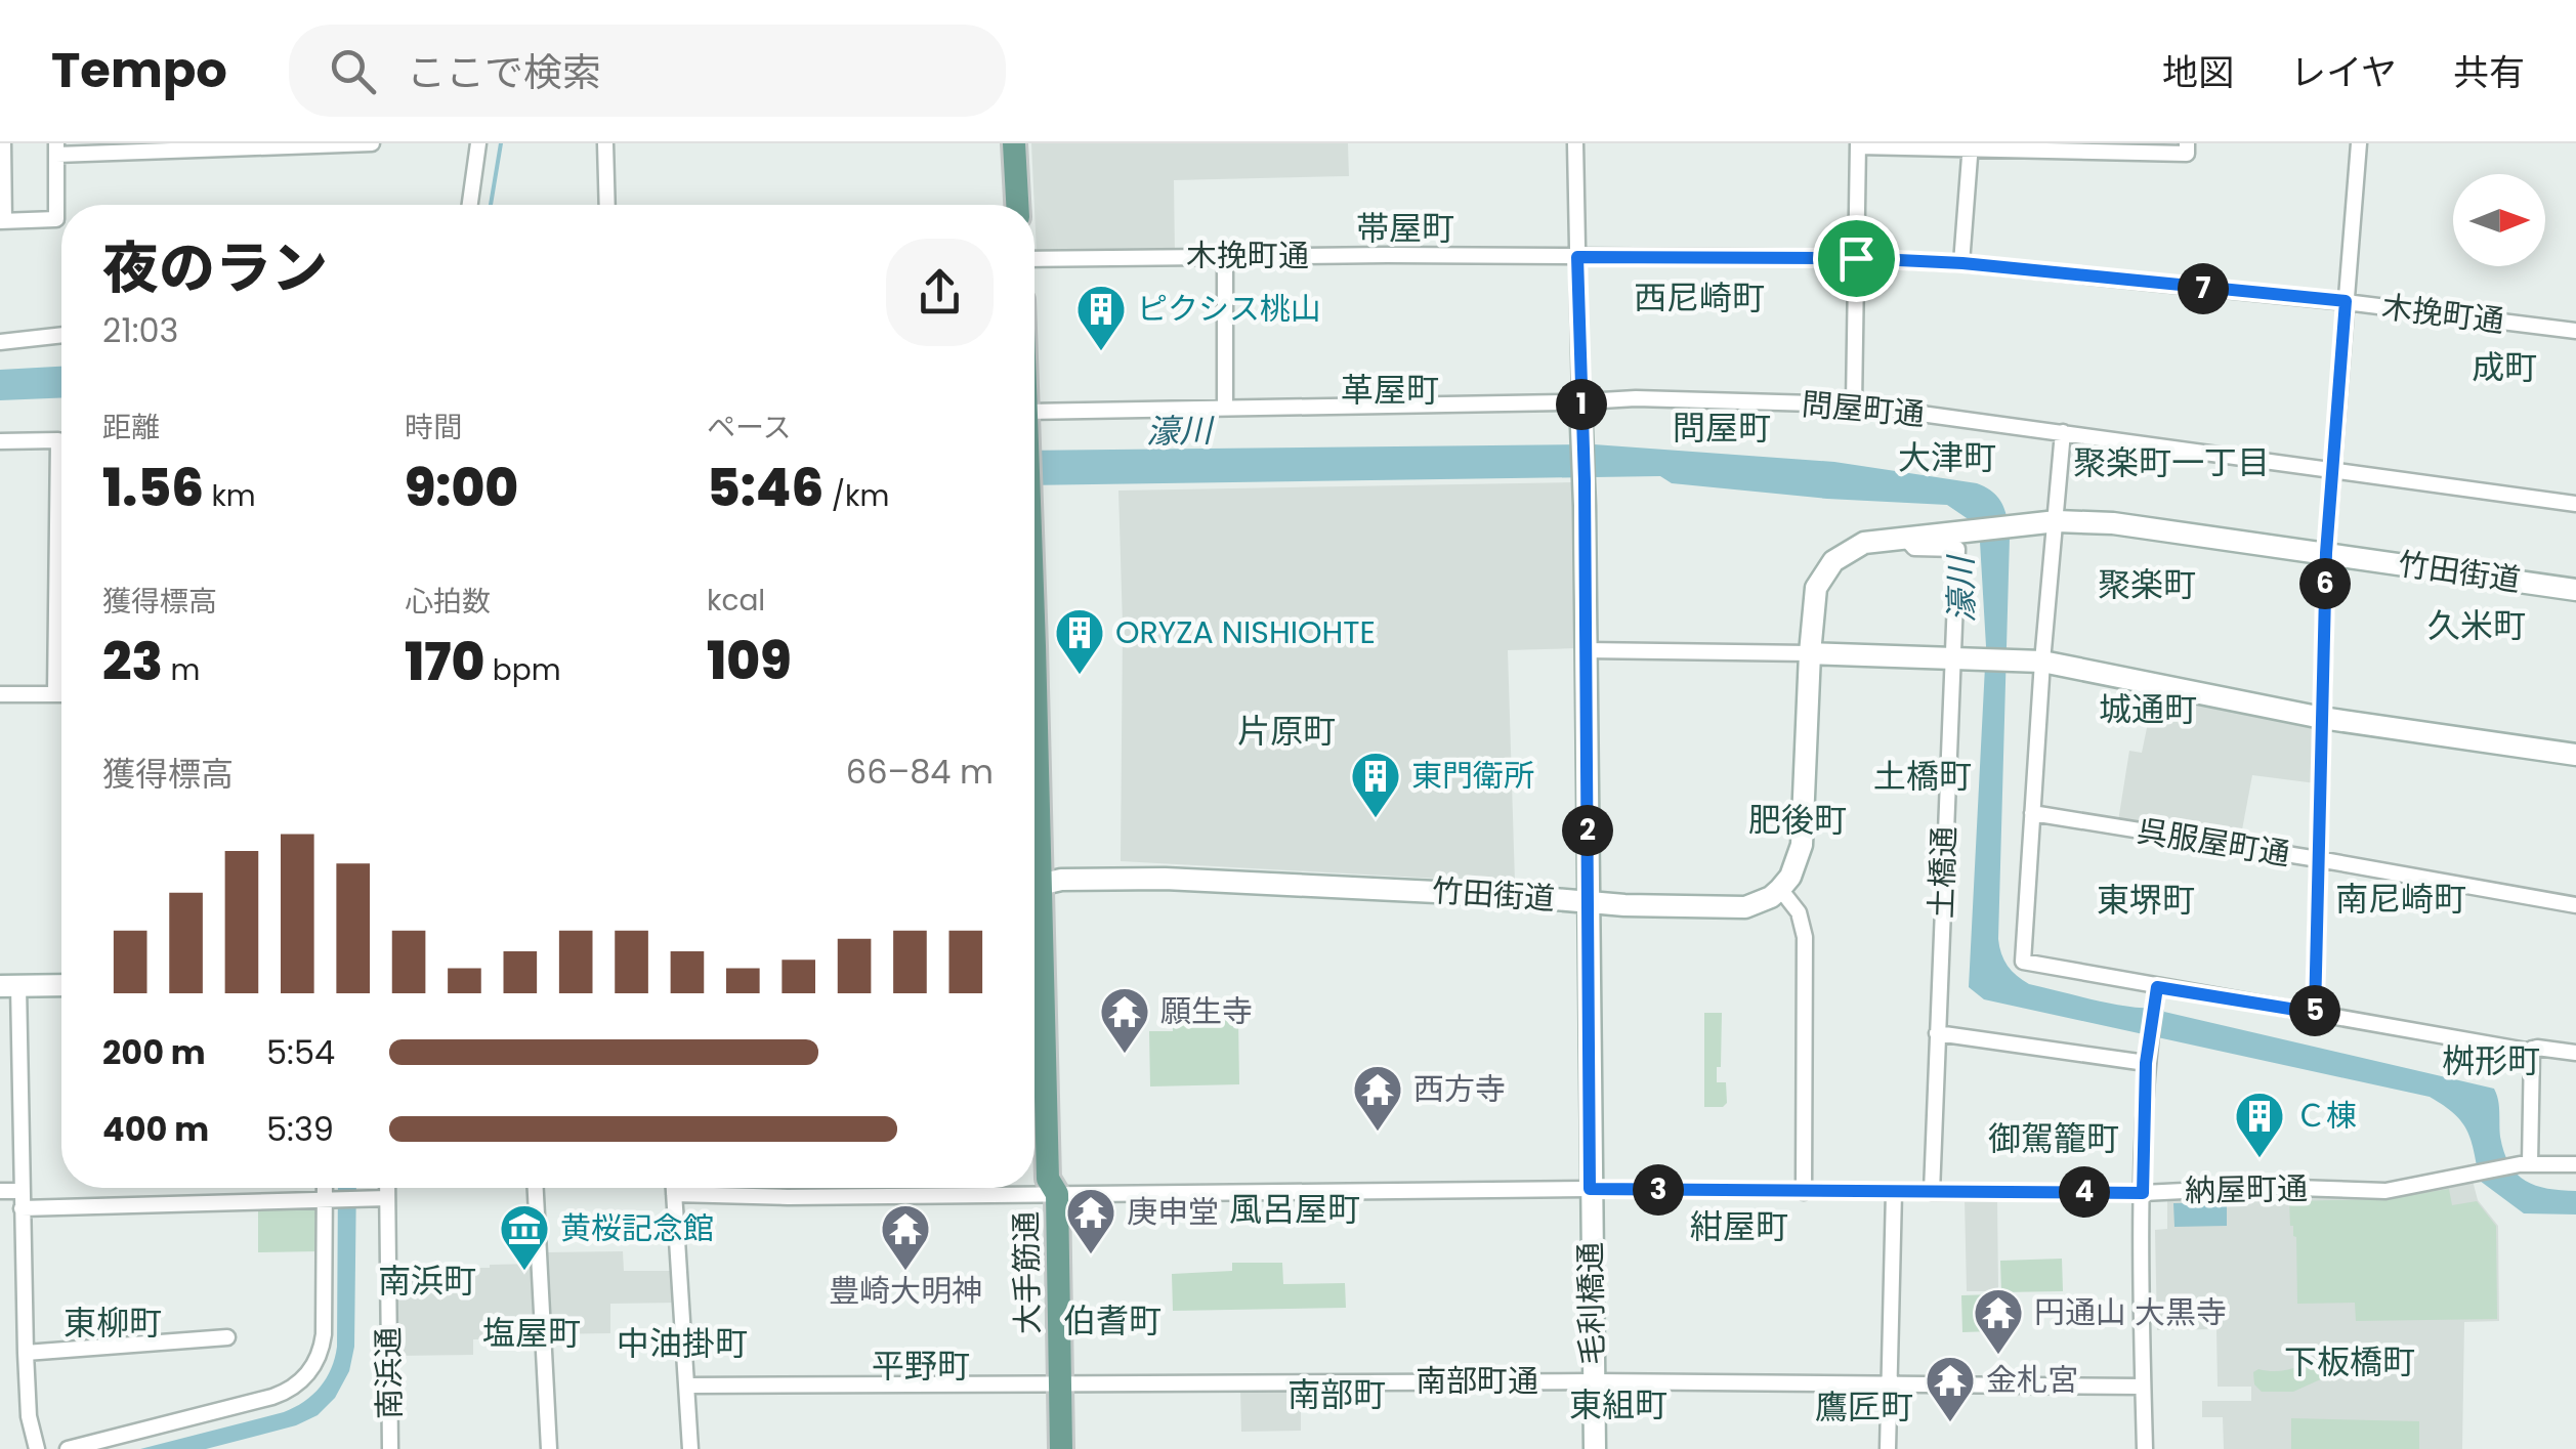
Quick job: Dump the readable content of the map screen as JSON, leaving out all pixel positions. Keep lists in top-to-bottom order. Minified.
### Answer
{"streets":{"main road":["竹田街道","大手筋通","毛利橋通"],"street":["木挽町通","問屋町通","呉服屋町通","土橋通","納屋町通","南浜通","南部町通"]},"crossings":[["問屋町通","毛利橋通"],["竹田街道","土橋通"],["竹田街道","毛利橋通"],["土橋通","納屋町通"],["納屋町通","大手筋通"],["納屋町通","毛利橋通"],["大手筋通","南部町通"],["毛利橋通","南部町通"]],"districts":["帯屋町","西尼崎町","成町","革屋町","問屋町","大津町","聚楽町一丁目","聚楽町","久米町","城通町","片原町","土橋町","肥後町","南尼崎町","東堺町","桝形町","御駕籠町","風呂屋町","紺屋町","南浜町","伯耆町","東柳町","塩屋町","中油掛町","下板橋町","平野町","南部町","東組町","鷹匠町"],"water":["濠川"],"places":{"building":["ピクシス桃山","ORYZA NISHIOHTE","東門衛所","Ｃ棟"],"temple":["願生寺","西方寺","庚申堂","豊崎大明神","円通山 大黒寺","金札宮"],"museum":["黄桜記念館"]},"north":"right","page":{"header":"Tempo","search":"ここで検索","nav":["地図","レイヤ","共有"],"heading":["夜のラン","21:03"],"pins":["7","1","6","2","5","3","4"],"stats":[["距離","1.56 km"],["時間","9:00"],["ペース","5:46 /km"],["獲得標高","23 m"],["心拍数","170 bpm"],["kcal","109"]],"chart":["獲得標高","66–84 m"],"list":[{"name":"200 m","note":"5:54"},{"name":"400 m","note":"5:39"}]}}
